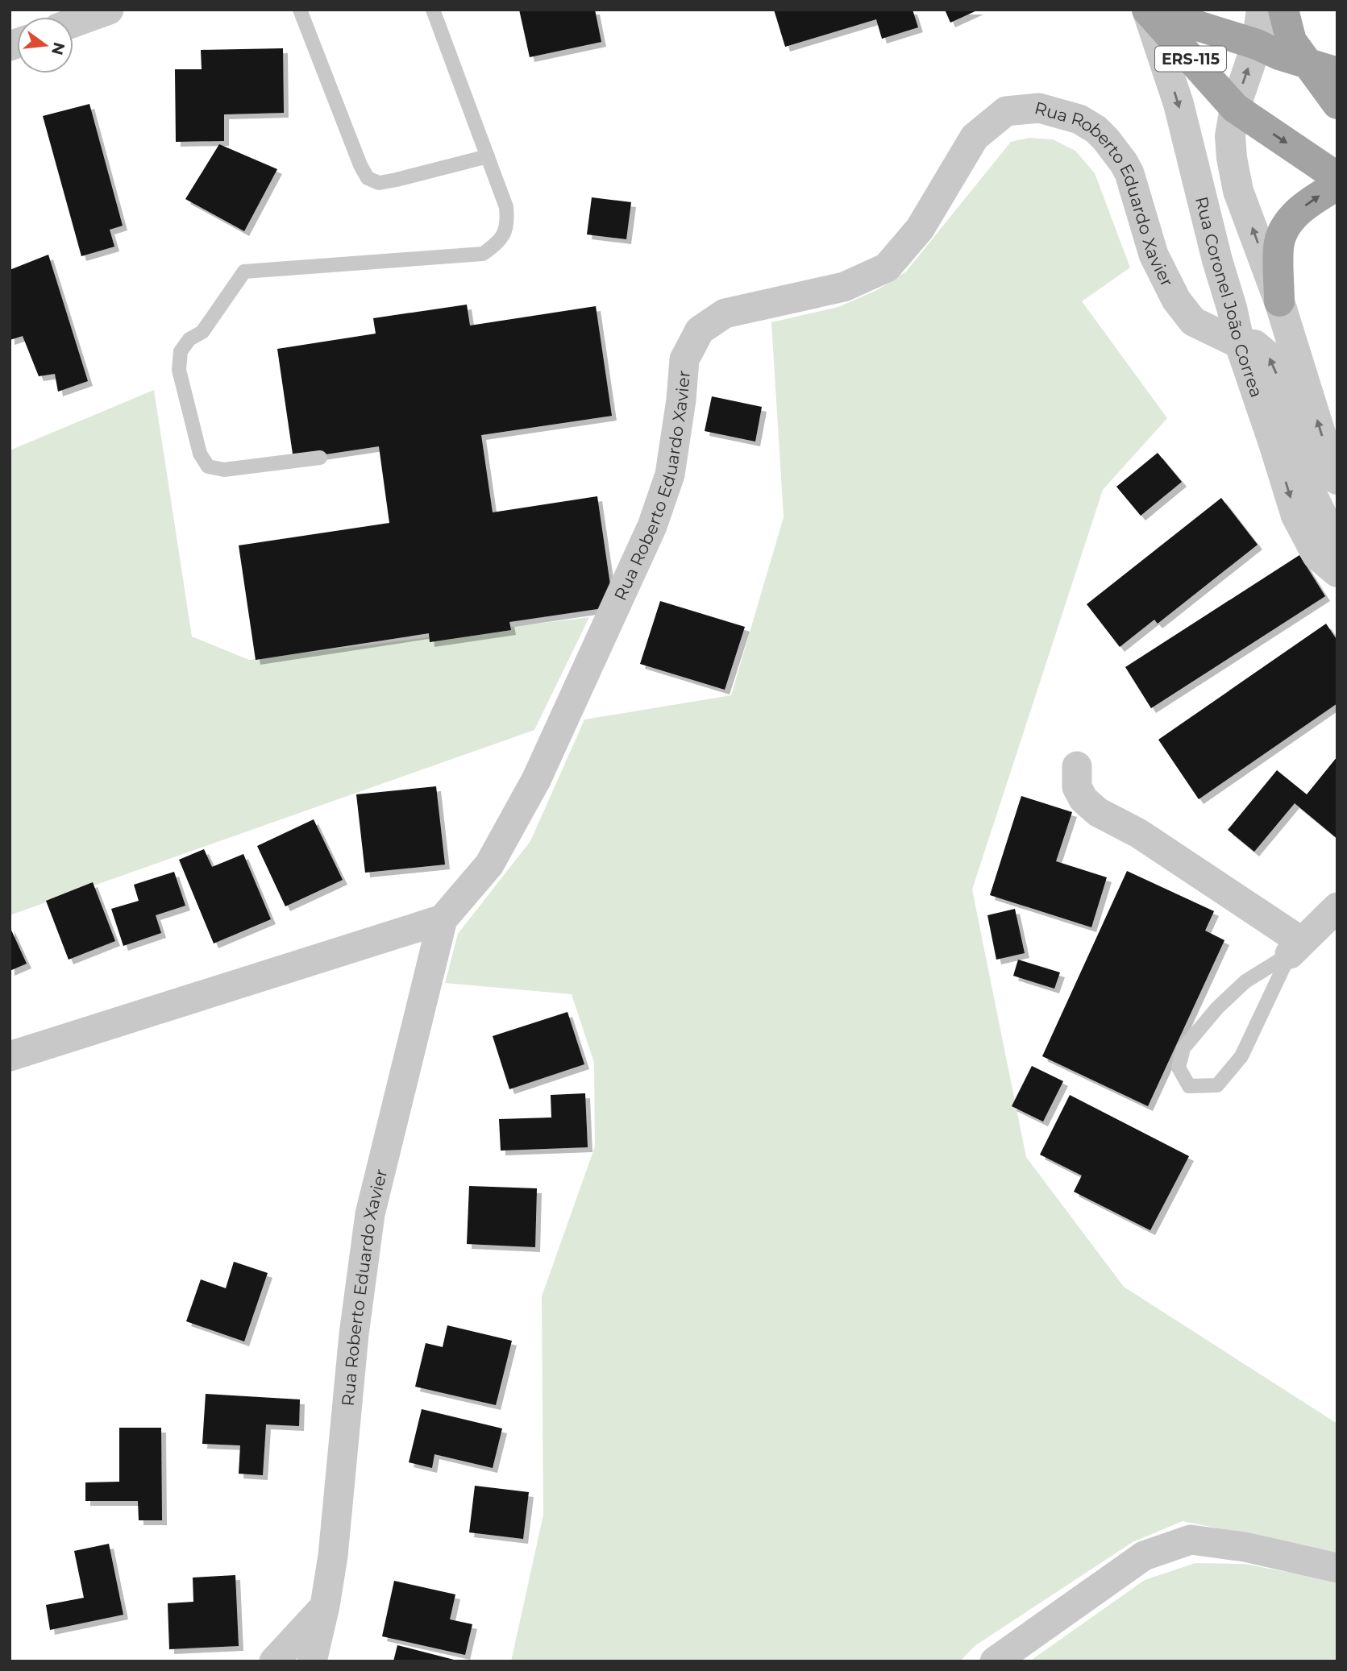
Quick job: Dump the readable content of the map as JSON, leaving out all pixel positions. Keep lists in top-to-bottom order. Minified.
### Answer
{"streets":{"main road":["ERS-115"],"street":["Rua Roberto Eduardo Xavier","Rua Coronel João Correa"]},"crossings":[["ERS-115","Rua Coronel João Correa"],["Rua Roberto Eduardo Xavier","Rua Coronel João Correa"]],"north":"right"}
